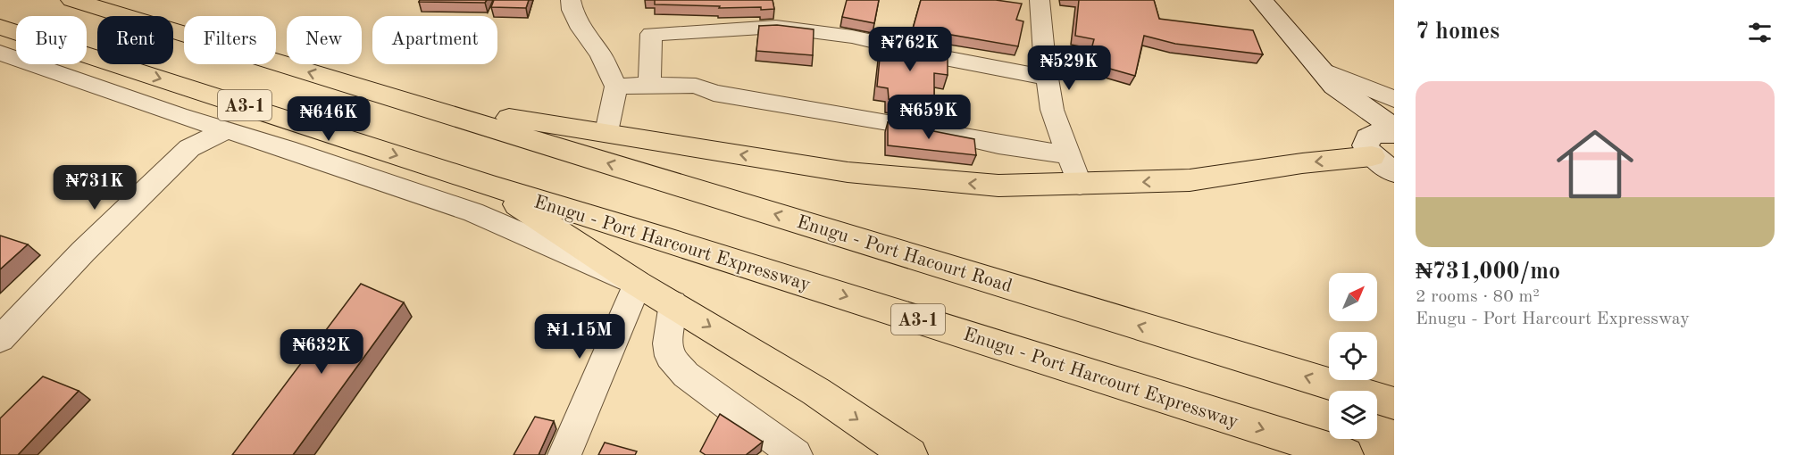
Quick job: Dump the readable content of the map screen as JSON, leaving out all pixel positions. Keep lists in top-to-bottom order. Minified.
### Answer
{"streets":{"highway":["A3-1","Enugu - Port Harcourt Expressway","Enugu - Port Hacourt Road"]},"crossings":[["A3-1","Enugu - Port Hacourt Road"]],"north":"top right","page":{"heading":"7 homes","chip":["Buy","Rent","Filters","New","Apartment"],"price":["₦762K","₦529K","₦659K","₦646K","₦731K","₦1.15M","₦632K"],"list":[{"name":"₦731,000/mo","note":"2 rooms · 80 m² · Enugu - Port Harcourt Expressway"}]}}
